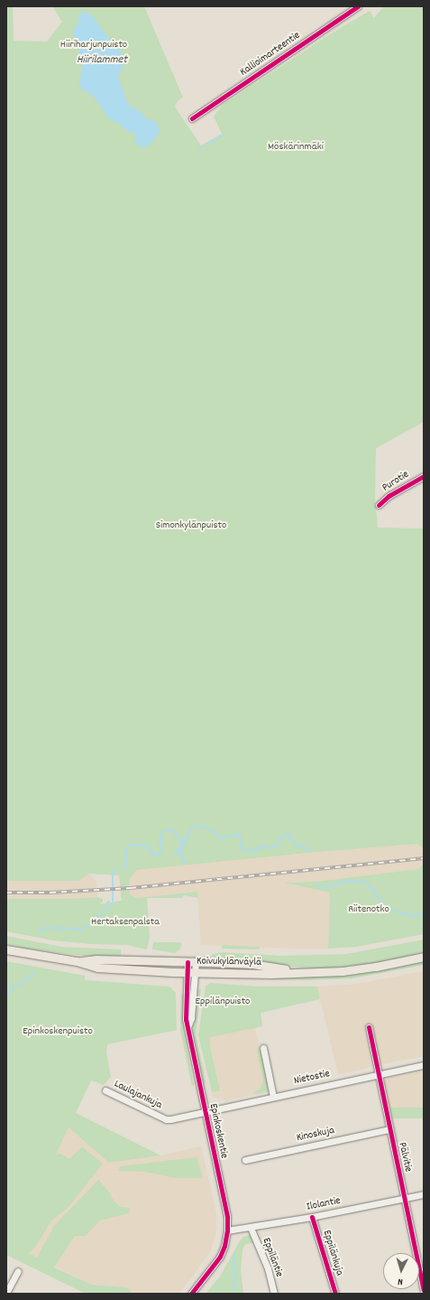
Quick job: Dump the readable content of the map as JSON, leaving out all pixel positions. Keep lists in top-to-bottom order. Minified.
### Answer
{"streets":{"main road":["Koivukylänväylä"],"street":["Kallioimarteentie","Purotie","Nietostie","Laulajankuja","Epinkoskentie","Kinoskuja","Pälvitie","Ilolantie","Eppilänkuja","Eppiläntie"]},"crossings":[["Koivukylänväylä","Epinkoskentie"],["Nietostie","Laulajankuja"],["Nietostie","Epinkoskentie"],["Nietostie","Pälvitie"],["Laulajankuja","Epinkoskentie"],["Epinkoskentie","Ilolantie"],["Kinoskuja","Pälvitie"],["Pälvitie","Ilolantie"],["Ilolantie","Eppilänkuja"],["Ilolantie","Eppiläntie"]],"water":["Hiirilammet"],"parks":["Hiiriharjunpuisto","Möskärinmäki","Simonkylänpuisto","Riitenotko","Hertaksenpalsta","Eppilänpuisto","Epinkoskenpuisto"],"north":"bottom"}
